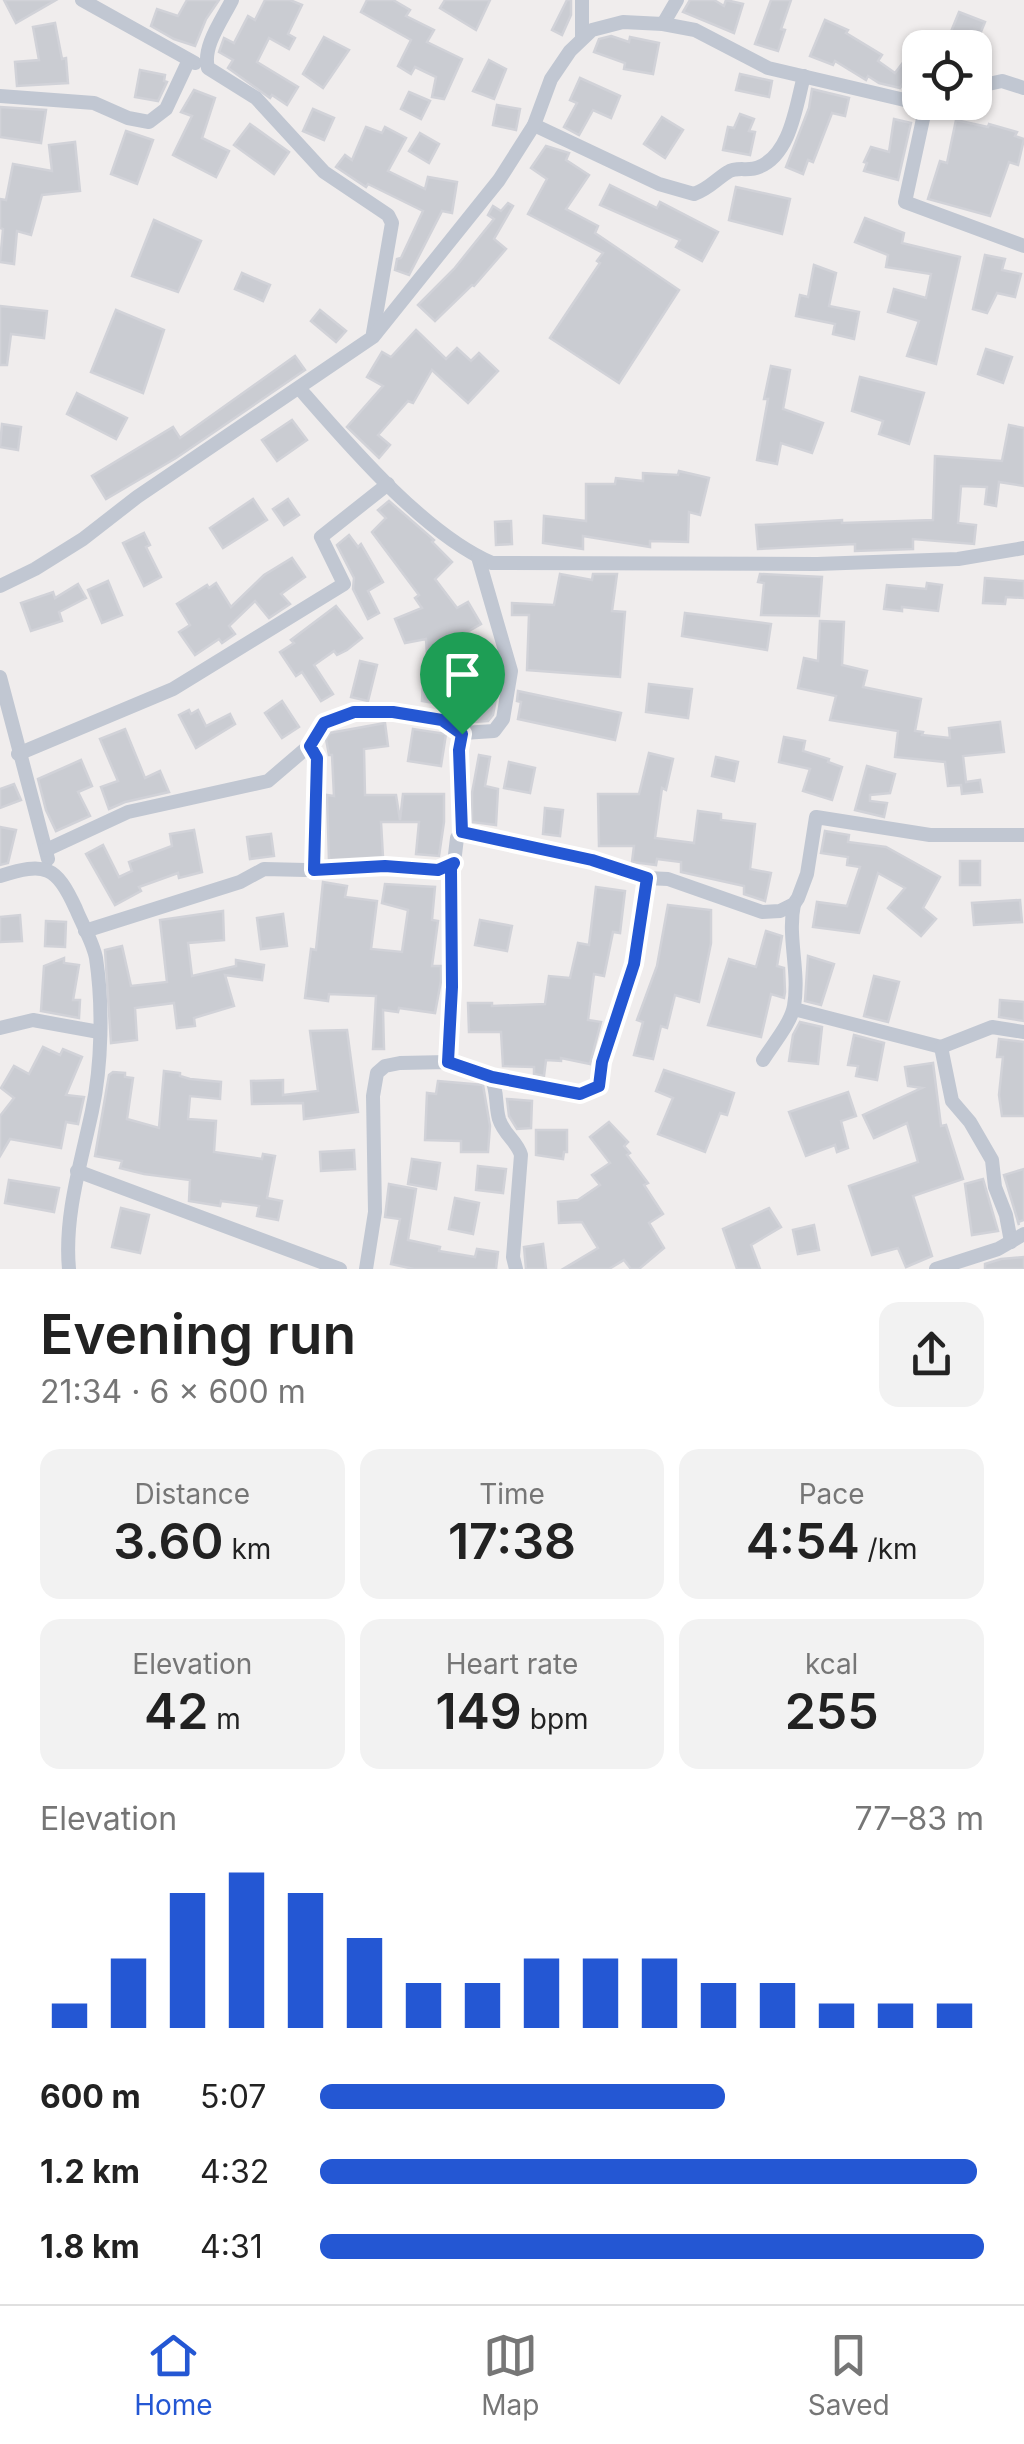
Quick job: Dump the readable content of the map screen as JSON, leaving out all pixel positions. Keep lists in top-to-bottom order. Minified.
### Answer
{"page":{"heading":["Evening run","21:34 · 6 × 600 m"],"stats":[["Distance","3.60 km"],["Time","17:38"],["Pace","4:54 /km"],["Elevation","42 m"],["Heart rate","149 bpm"],["kcal","255"]],"chart":["Elevation","77–83 m"],"list":[{"name":"600 m","note":"5:07"},{"name":"1.2 km","note":"4:32"},{"name":"1.8 km","note":"4:31"}],"tabs":["Home","Map","Saved"]}}
